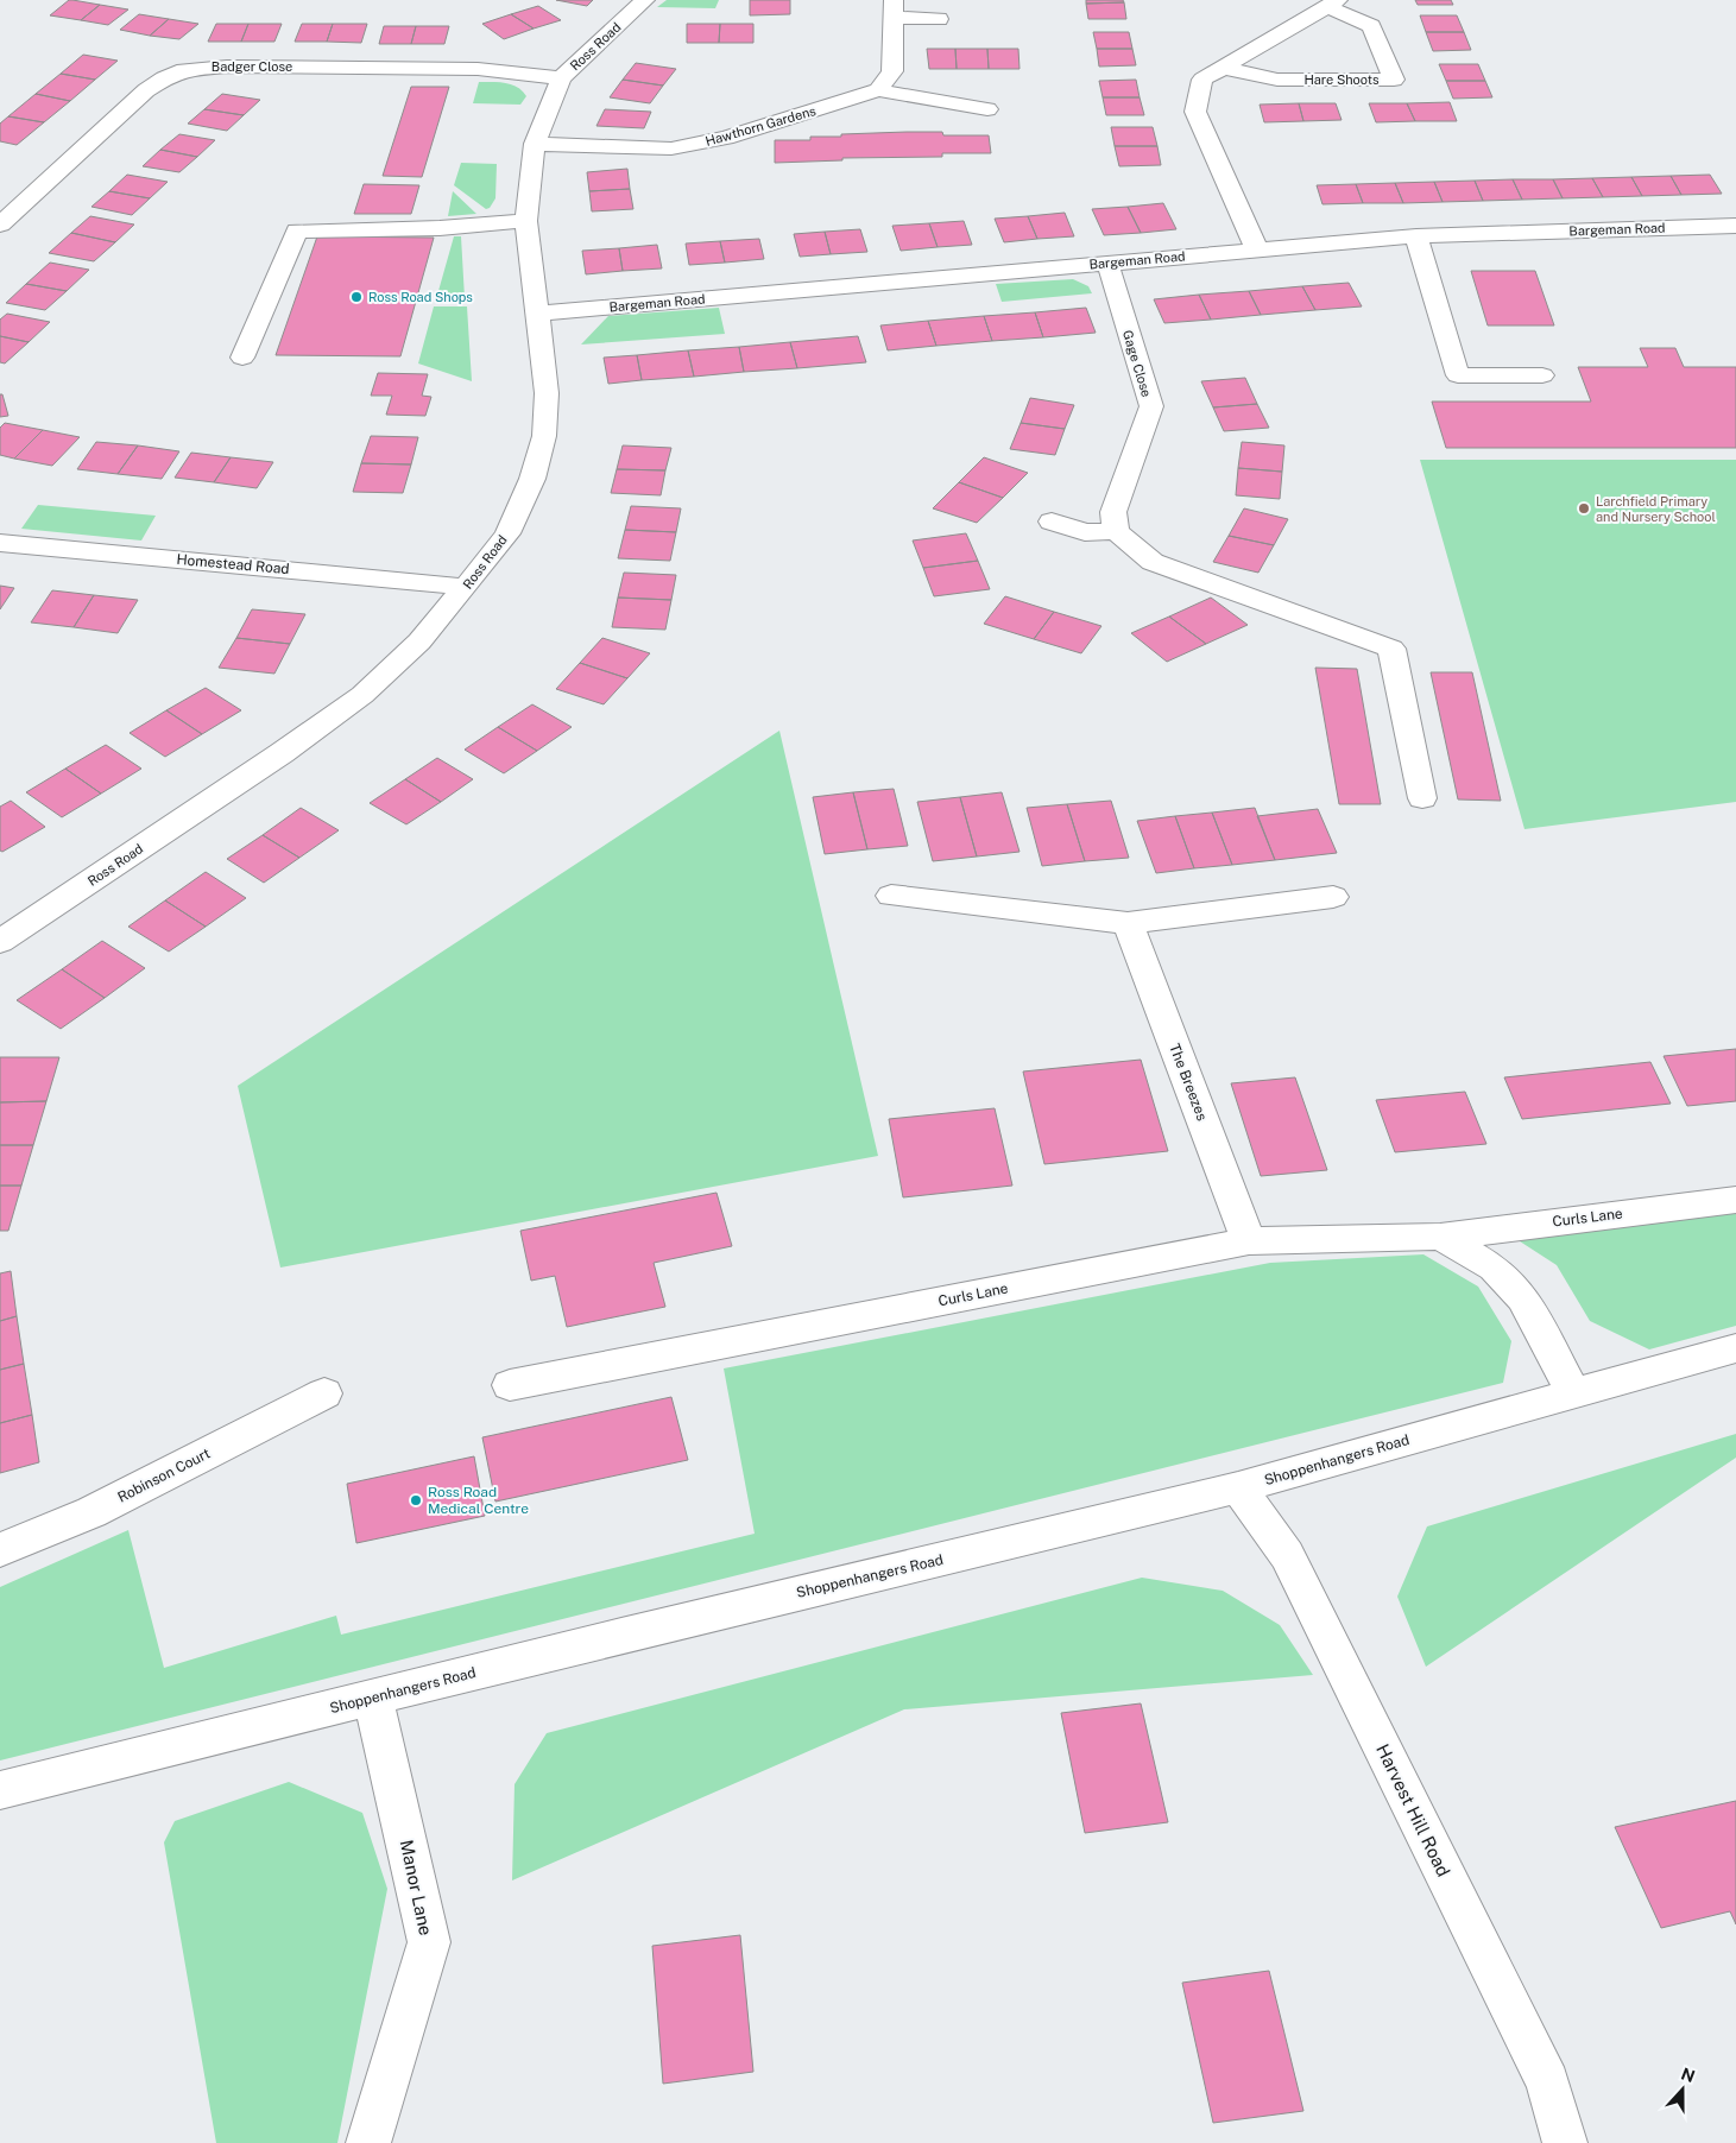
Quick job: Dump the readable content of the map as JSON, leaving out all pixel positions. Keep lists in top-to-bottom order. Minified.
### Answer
{"streets":{"street":["Ross Road","Badger Close","Hare Shoots","Hawthorn Gardens","Bargeman Road","Gage Close","Homestead Road","The Breezes","Curls Lane","Shoppenhangers Road","Robinson Court","Harvest Hill Road","Manor Lane"]},"crossings":[["Ross Road","Badger Close"],["Ross Road","Hawthorn Gardens"],["Ross Road","Bargeman Road"],["Ross Road","Homestead Road"],["Hare Shoots","Bargeman Road"],["Bargeman Road","Gage Close"],["The Breezes","Curls Lane"],["Shoppenhangers Road","Harvest Hill Road"],["Shoppenhangers Road","Manor Lane"]],"places":["Ross Road Shops","Larchfield Primary and Nursery School","Ross Road Medical Centre"],"north":"top"}
